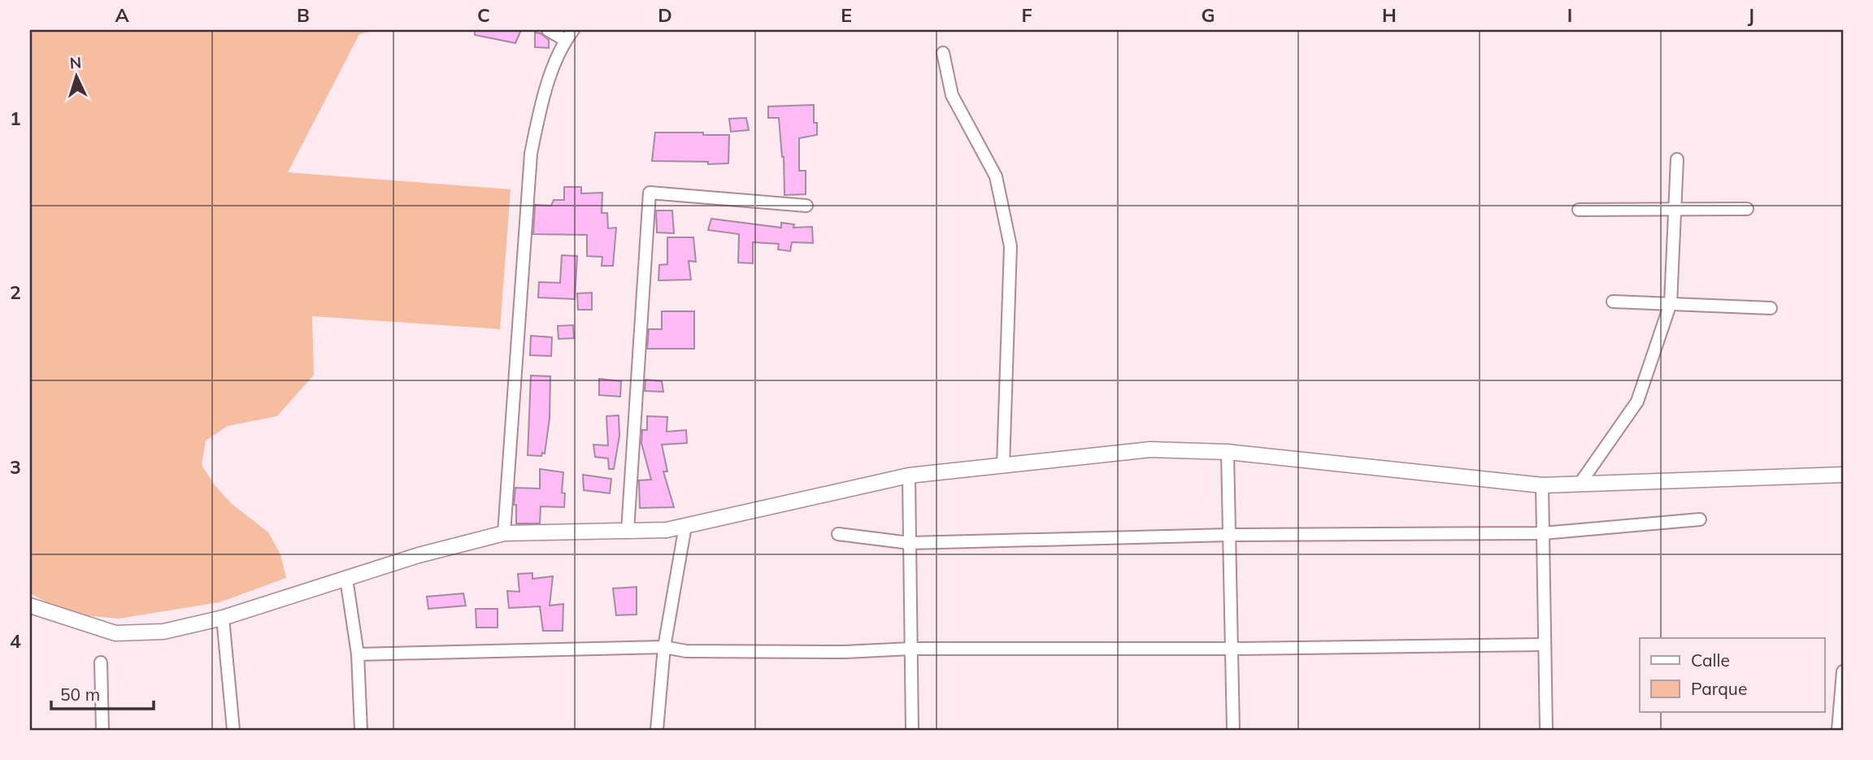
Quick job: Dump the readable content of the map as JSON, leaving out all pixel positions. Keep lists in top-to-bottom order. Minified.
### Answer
{"legend":["Calle","Parque"],"scale_bar":"50 m","north":"top","grid":{"columns":["A","B","C","D","E","F","G","H","I","J"],"rows":["1","2","3","4"]}}
